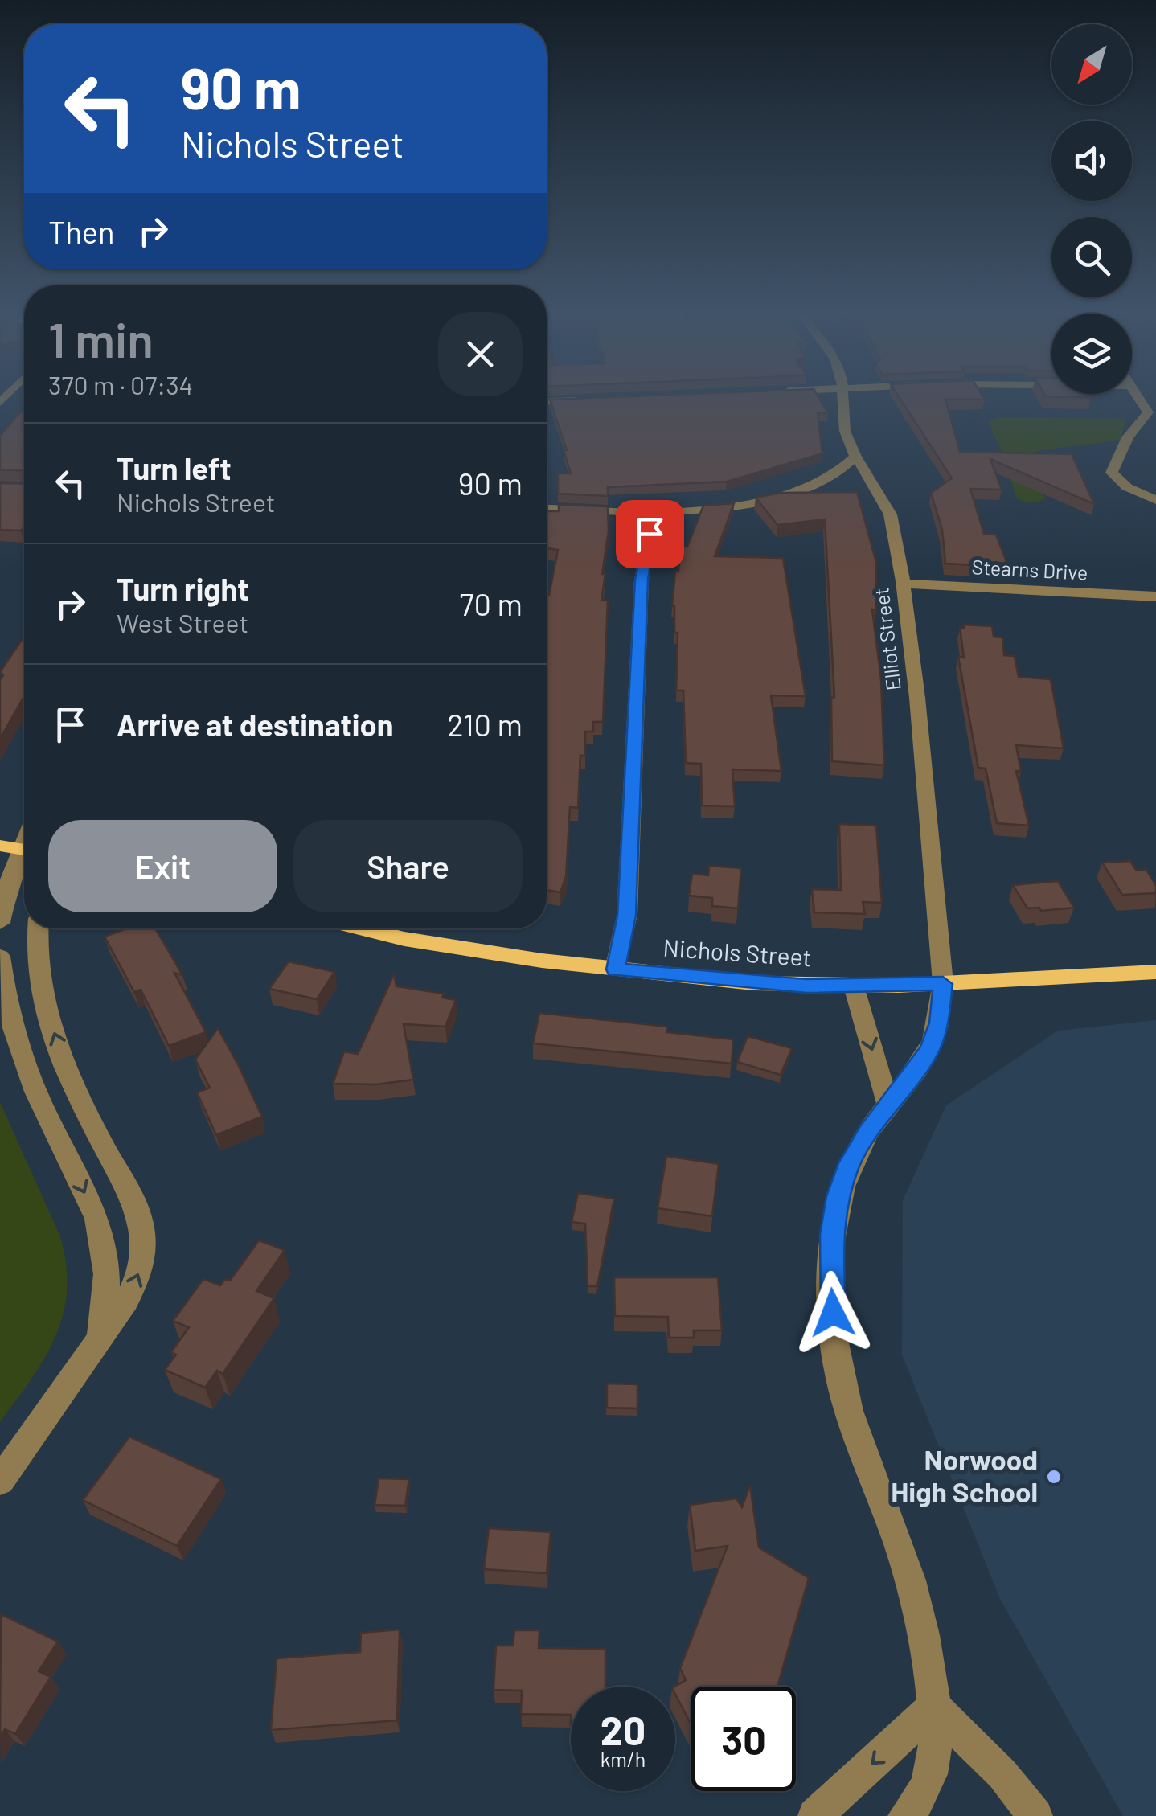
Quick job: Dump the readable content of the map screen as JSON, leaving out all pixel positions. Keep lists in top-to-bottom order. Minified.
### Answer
{"streets":{"main road":["Nichols Street"],"street":["Stearns Drive","Elliot Street"]},"crossings":[["Stearns Drive","Elliot Street"],["Elliot Street","Nichols Street"]],"places":["Norwood High School"],"north":"bottom left","page":{"turn":["90 m","Nichols Street"],"then":"Then","heading":["1 min","370 m · 07:34"],"list":[{"name":"Turn left","note":"Nichols Street","value":"90 m"},{"name":"Turn right","note":"West Street","value":"70 m"},{"name":"Arrive at destination","value":"210 m"}],"buttons":["Exit","Share"],"speed":"20 km/h","limit":"30"}}
